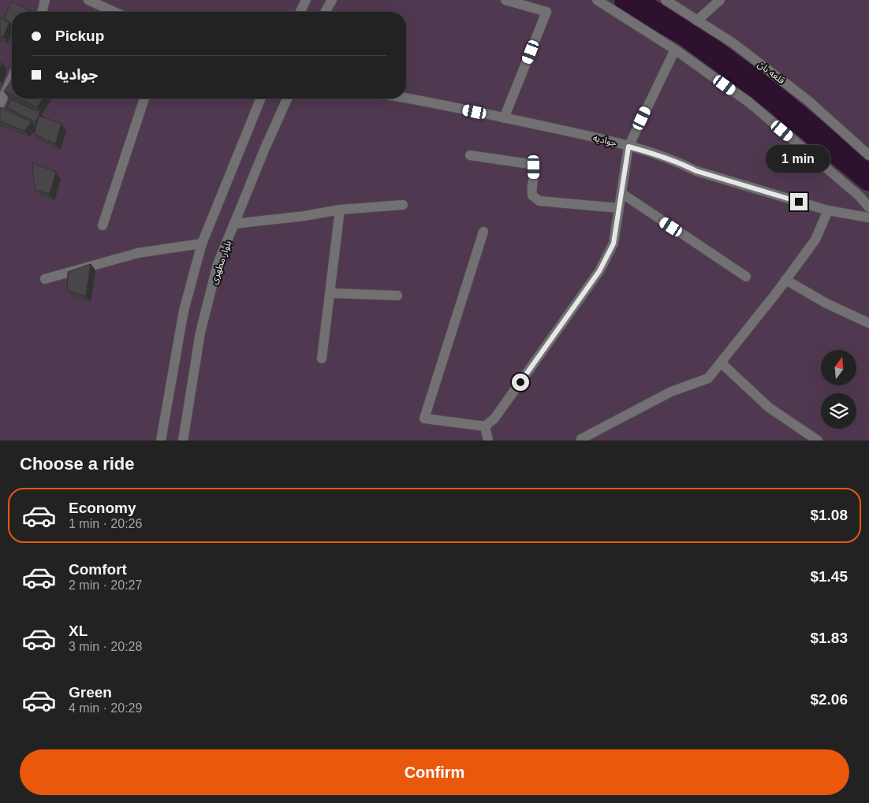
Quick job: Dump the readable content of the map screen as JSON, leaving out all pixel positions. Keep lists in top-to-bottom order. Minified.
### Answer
{"streets":{"street":["قلعه بان","جوادیه","بلوار مطهری"]},"north":"top","page":{"banner":["Pickup","جوادیه"],"bubble":"1 min","heading":"Choose a ride","list":[{"name":"Economy","note":"1 min · 20:26","value":"$1.08"},{"name":"Comfort","note":"2 min · 20:27","value":"$1.45"},{"name":"XL","note":"3 min · 20:28","value":"$1.83"},{"name":"Green","note":"4 min · 20:29","value":"$2.06"}],"buttons":"Confirm"}}
